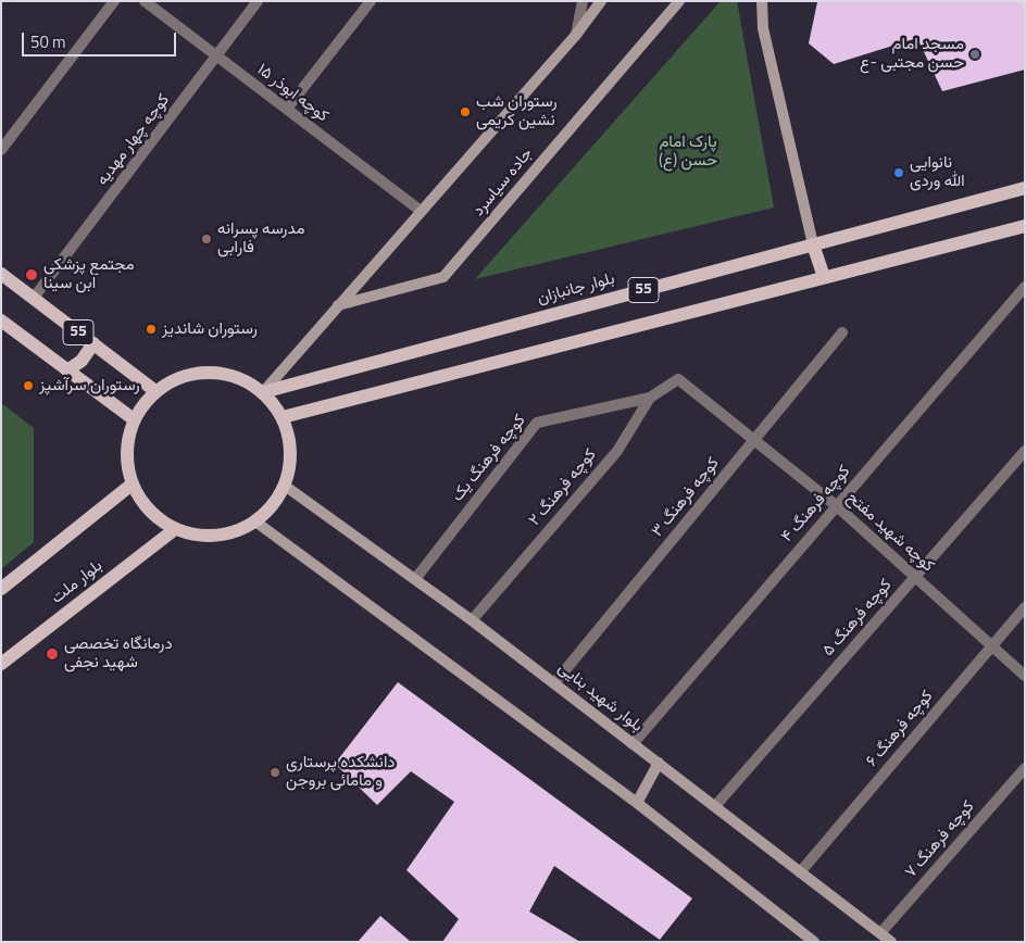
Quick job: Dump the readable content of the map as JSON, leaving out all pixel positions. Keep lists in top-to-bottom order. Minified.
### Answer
{"streets":{"main road":["جاده سیاسرد","بلوار جانبازان","55","بلوار ملت","بلوار شهید بنایی"],"street":["کوچه ابوذر ۱۵","کوچه چهار مهدیه","کوچه فرهنگ یک","کوچه فرهنگ ۲","کوچه فرهنگ ۳","کوچه فرهنگ ۴","کوچه شهید مفتح","کوچه فرهنگ ۵","کوچه فرهنگ ۶","کوچه فرهنگ ۷"]},"crossings":[["کوچه ابوذر ۱۵","کوچه چهار مهدیه"],["کوچه چهار مهدیه","55"],["بلوار جانبازان","55"],["بلوار جانبازان","بلوار ملت"],["بلوار جانبازان","بلوار شهید بنایی"],["55","بلوار ملت"],["55","بلوار شهید بنایی"],["کوچه فرهنگ یک","کوچه فرهنگ ۲"],["کوچه فرهنگ یک","بلوار شهید بنایی"],["کوچه فرهنگ ۲","کوچه شهید مفتح"],["کوچه فرهنگ ۲","بلوار شهید بنایی"],["کوچه فرهنگ ۳","کوچه شهید مفتح"],["کوچه فرهنگ ۳","بلوار شهید بنایی"],["کوچه فرهنگ ۴","کوچه شهید مفتح"],["کوچه فرهنگ ۴","بلوار شهید بنایی"],["کوچه شهید مفتح","کوچه فرهنگ ۵"],["کوچه شهید مفتح","کوچه فرهنگ ۶"],["بلوار ملت","بلوار شهید بنایی"],["کوچه فرهنگ ۵","بلوار شهید بنایی"],["بلوار شهید بنایی","کوچه فرهنگ ۶"],["بلوار شهید بنایی","کوچه فرهنگ ۷"]],"parks":["پارک امام حسن (ع)"],"places":["مسجد امام حسن مجتبی -ع","رستوران شب نشین کریمی","نانوایی الله وردی","مدرسه پسرانه فارابی","مجتمع پزشکی ابن سینا","رستوران شاندیز","رستوران سرآشپز","درمانگاه تخصصی شهید نجفی","دانشکده پرستاری و مامائی بروجن"],"scale_bar":"50 m"}
